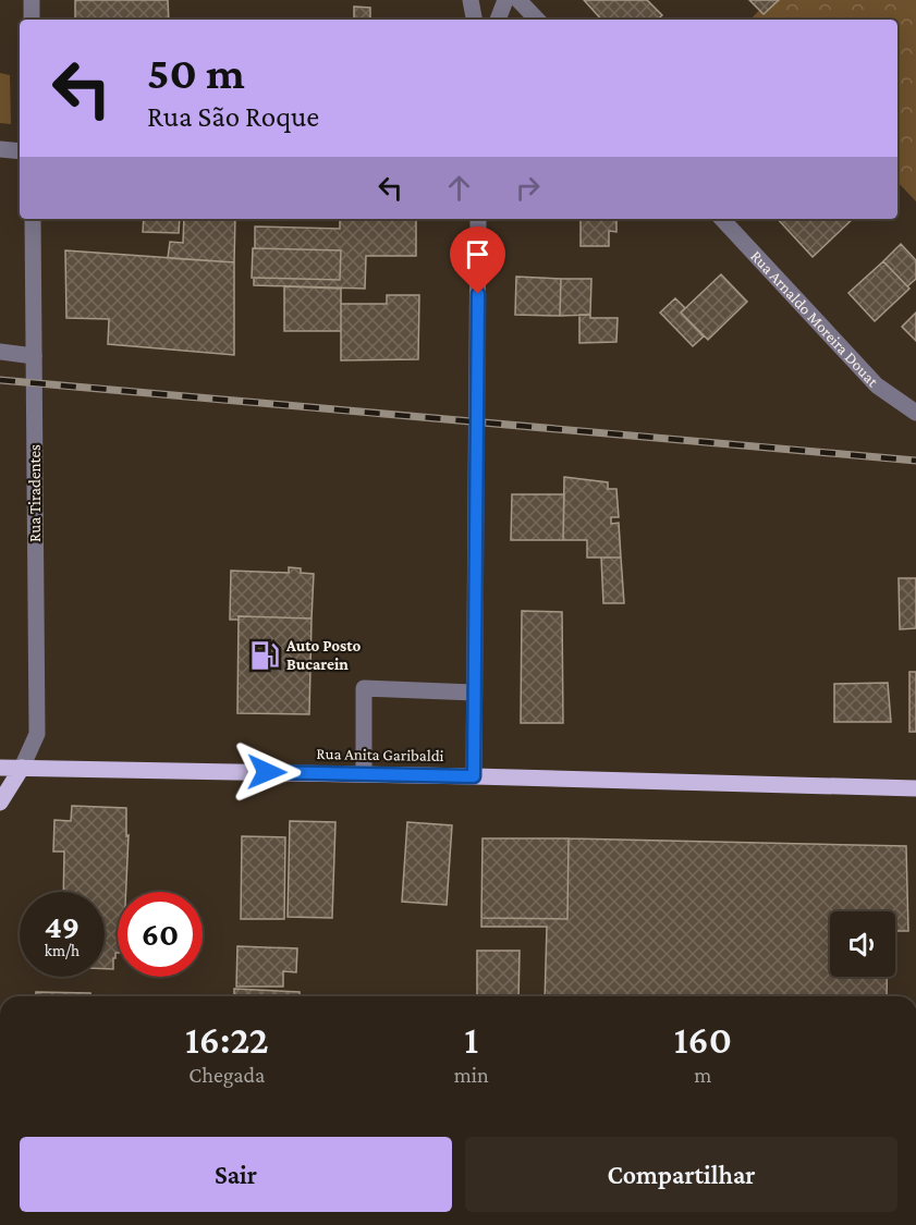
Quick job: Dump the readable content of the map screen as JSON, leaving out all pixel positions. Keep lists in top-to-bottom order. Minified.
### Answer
{"streets":{"main road":["Rua Anita Garibaldi"],"street":["Rua Arnaldo Moreira Douat","Rua Tiradentes"]},"crossings":[["Rua Tiradentes","Rua Anita Garibaldi"]],"places":{"fuel station":["Auto Posto Bucarein"]},"page":{"turn":["50 m","Rua São Roque"],"speed":"49 km/h","limit":"60","eta":["16:22","Chegada","1","min","160","m"],"buttons":["Sair","Compartilhar"]}}
